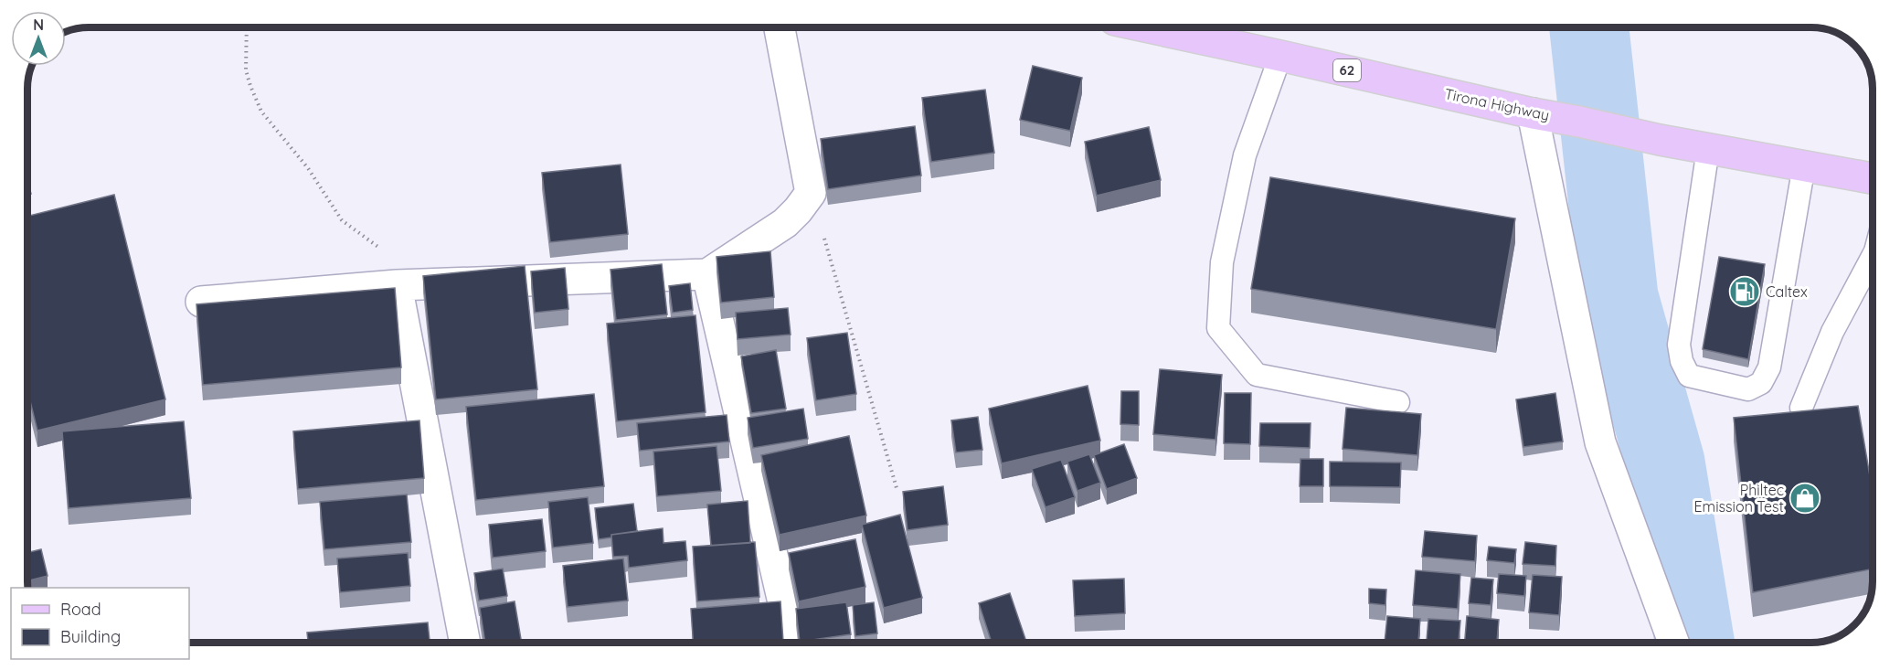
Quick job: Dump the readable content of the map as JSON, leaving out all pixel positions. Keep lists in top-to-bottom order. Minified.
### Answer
{"streets":{"main road":["62","Tirona Highway"]},"places":{"fuel station":["Caltex"],"shop":["Philtec Emission Test"]},"legend":["Road","Building"],"north":"top"}
